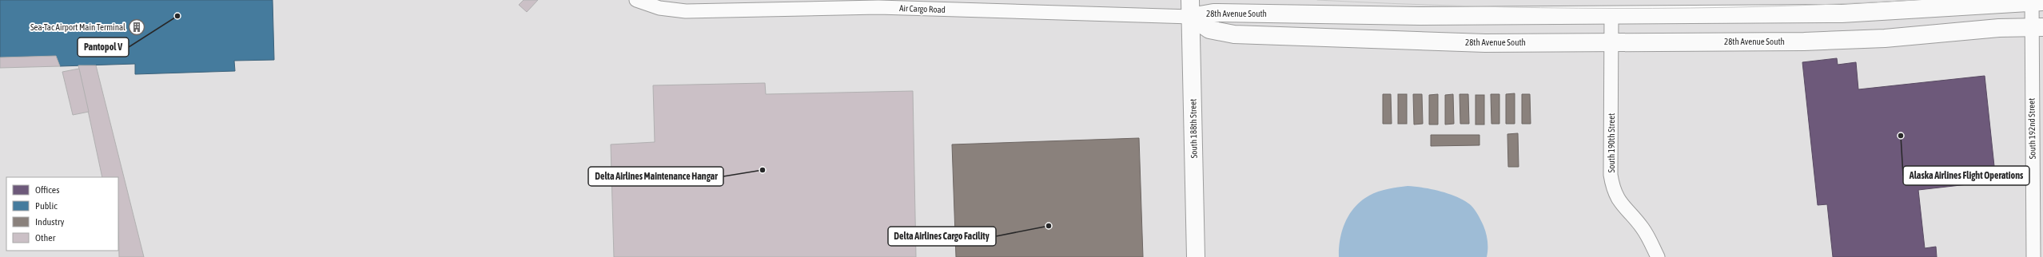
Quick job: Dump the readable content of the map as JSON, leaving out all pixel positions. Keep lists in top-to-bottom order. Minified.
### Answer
{"streets":{"main road":["28th Avenue South","South 188th Street"],"street":["Air Cargo Road","South 192nd Street","South 190th Street"]},"crossings":[["Air Cargo Road","28th Avenue South"],["Air Cargo Road","South 188th Street"],["28th Avenue South","South 188th Street"],["28th Avenue South","South 192nd Street"],["28th Avenue South","South 190th Street"]],"places":{"other":["Pantopol V","Alaska Airlines Flight Operations","Delta Airlines Maintenance Hangar","Delta Airlines Cargo Facility"],"building":["Sea-Tac Airport Main Terminal"]},"legend":["Offices","Public","Industry","Other"]}
